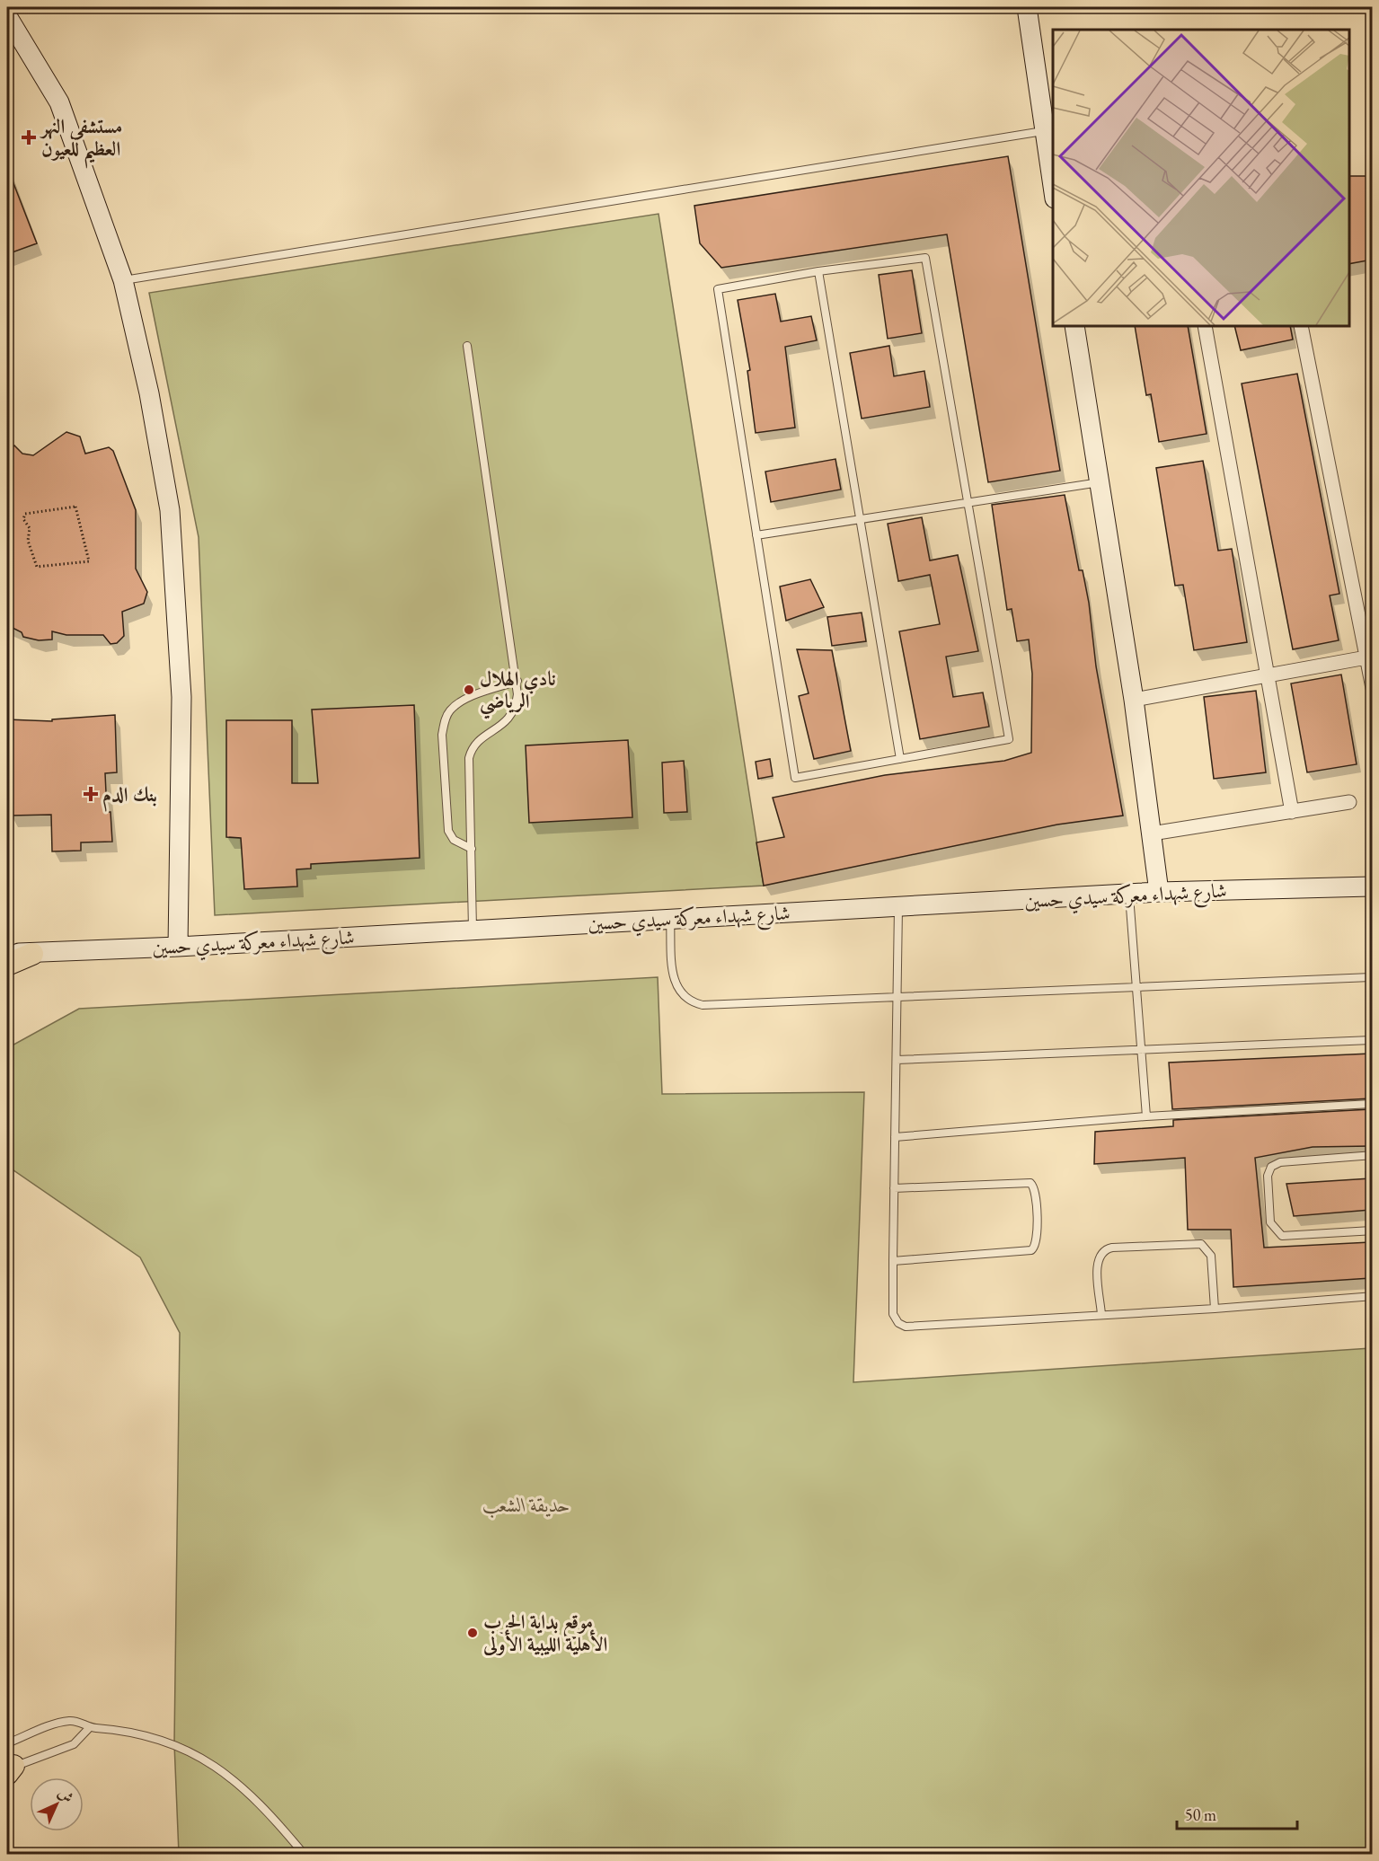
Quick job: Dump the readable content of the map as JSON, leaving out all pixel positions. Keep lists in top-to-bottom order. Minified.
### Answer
{"streets":{"street":["شارع شهداء معركة سيدي حسين"]},"parks":["حديقة الشعب"],"places":{"health":["مستشفى النهر العظيم للعيون","بنك الدم"],"other":["نادي الهلال الرياضي","موقع بداية الحرب الأهلية الليبية الأولى"]},"scale_bar":"50 m","north":"top right"}
